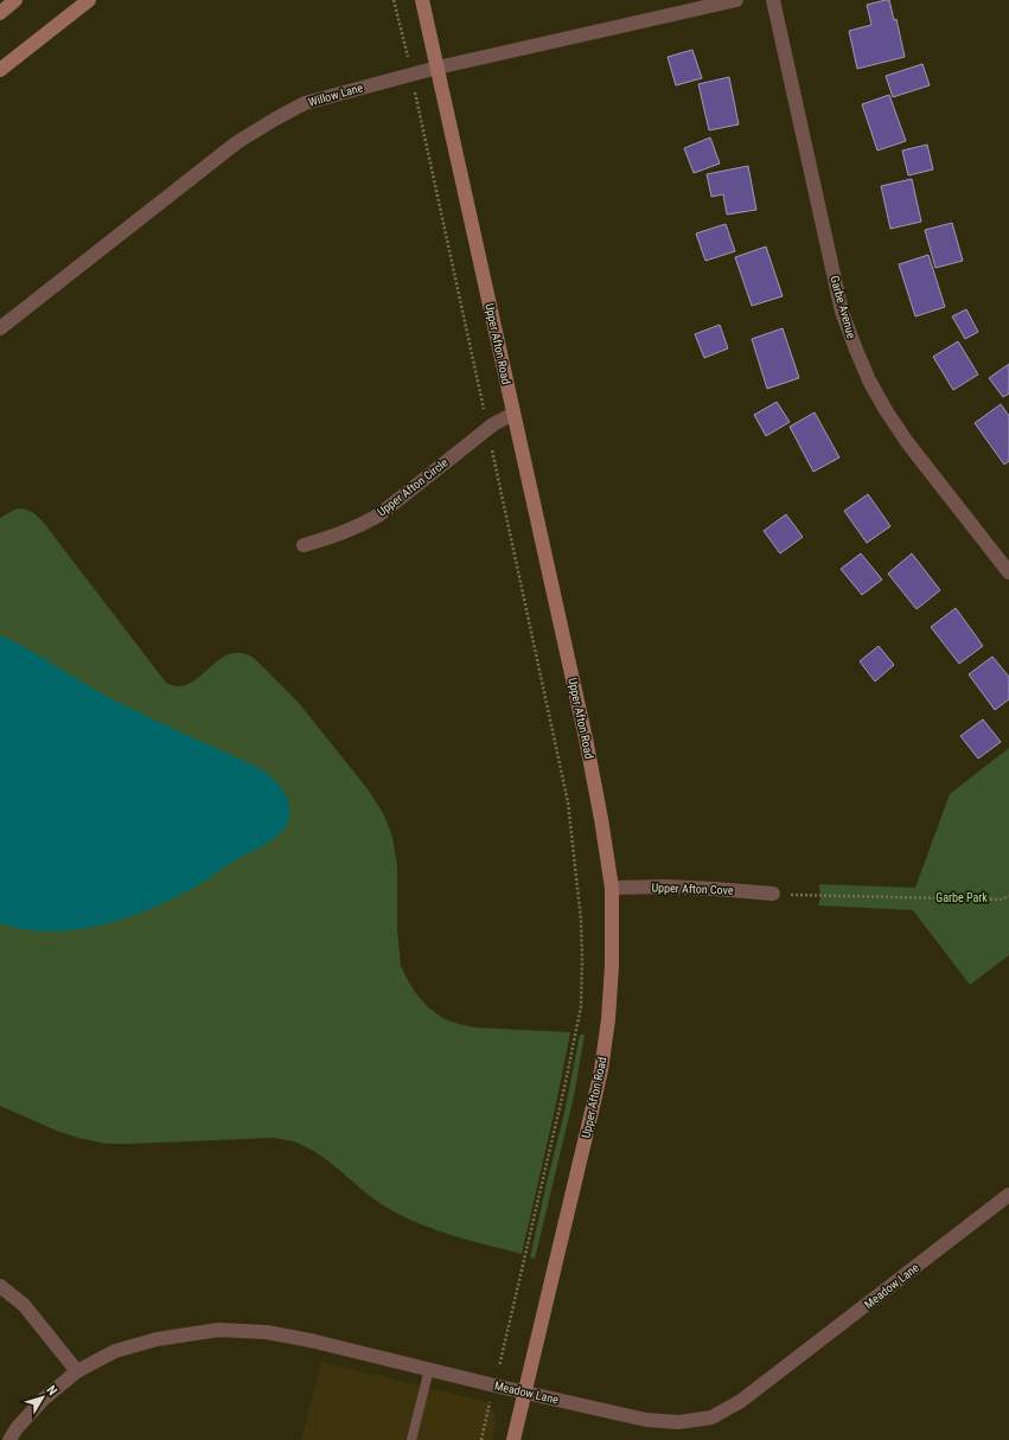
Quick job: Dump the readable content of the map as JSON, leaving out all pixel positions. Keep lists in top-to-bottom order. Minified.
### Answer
{"streets":{"street":["Willow Lane","Garbe Avenue","Upper Afton Road","Upper Afton Circle","Upper Afton Cove","Meadow Lane"]},"crossings":[["Willow Lane","Upper Afton Road"],["Upper Afton Road","Upper Afton Circle"],["Upper Afton Road","Upper Afton Cove"],["Upper Afton Road","Meadow Lane"]],"parks":["Garbe Park"],"north":"top right"}
